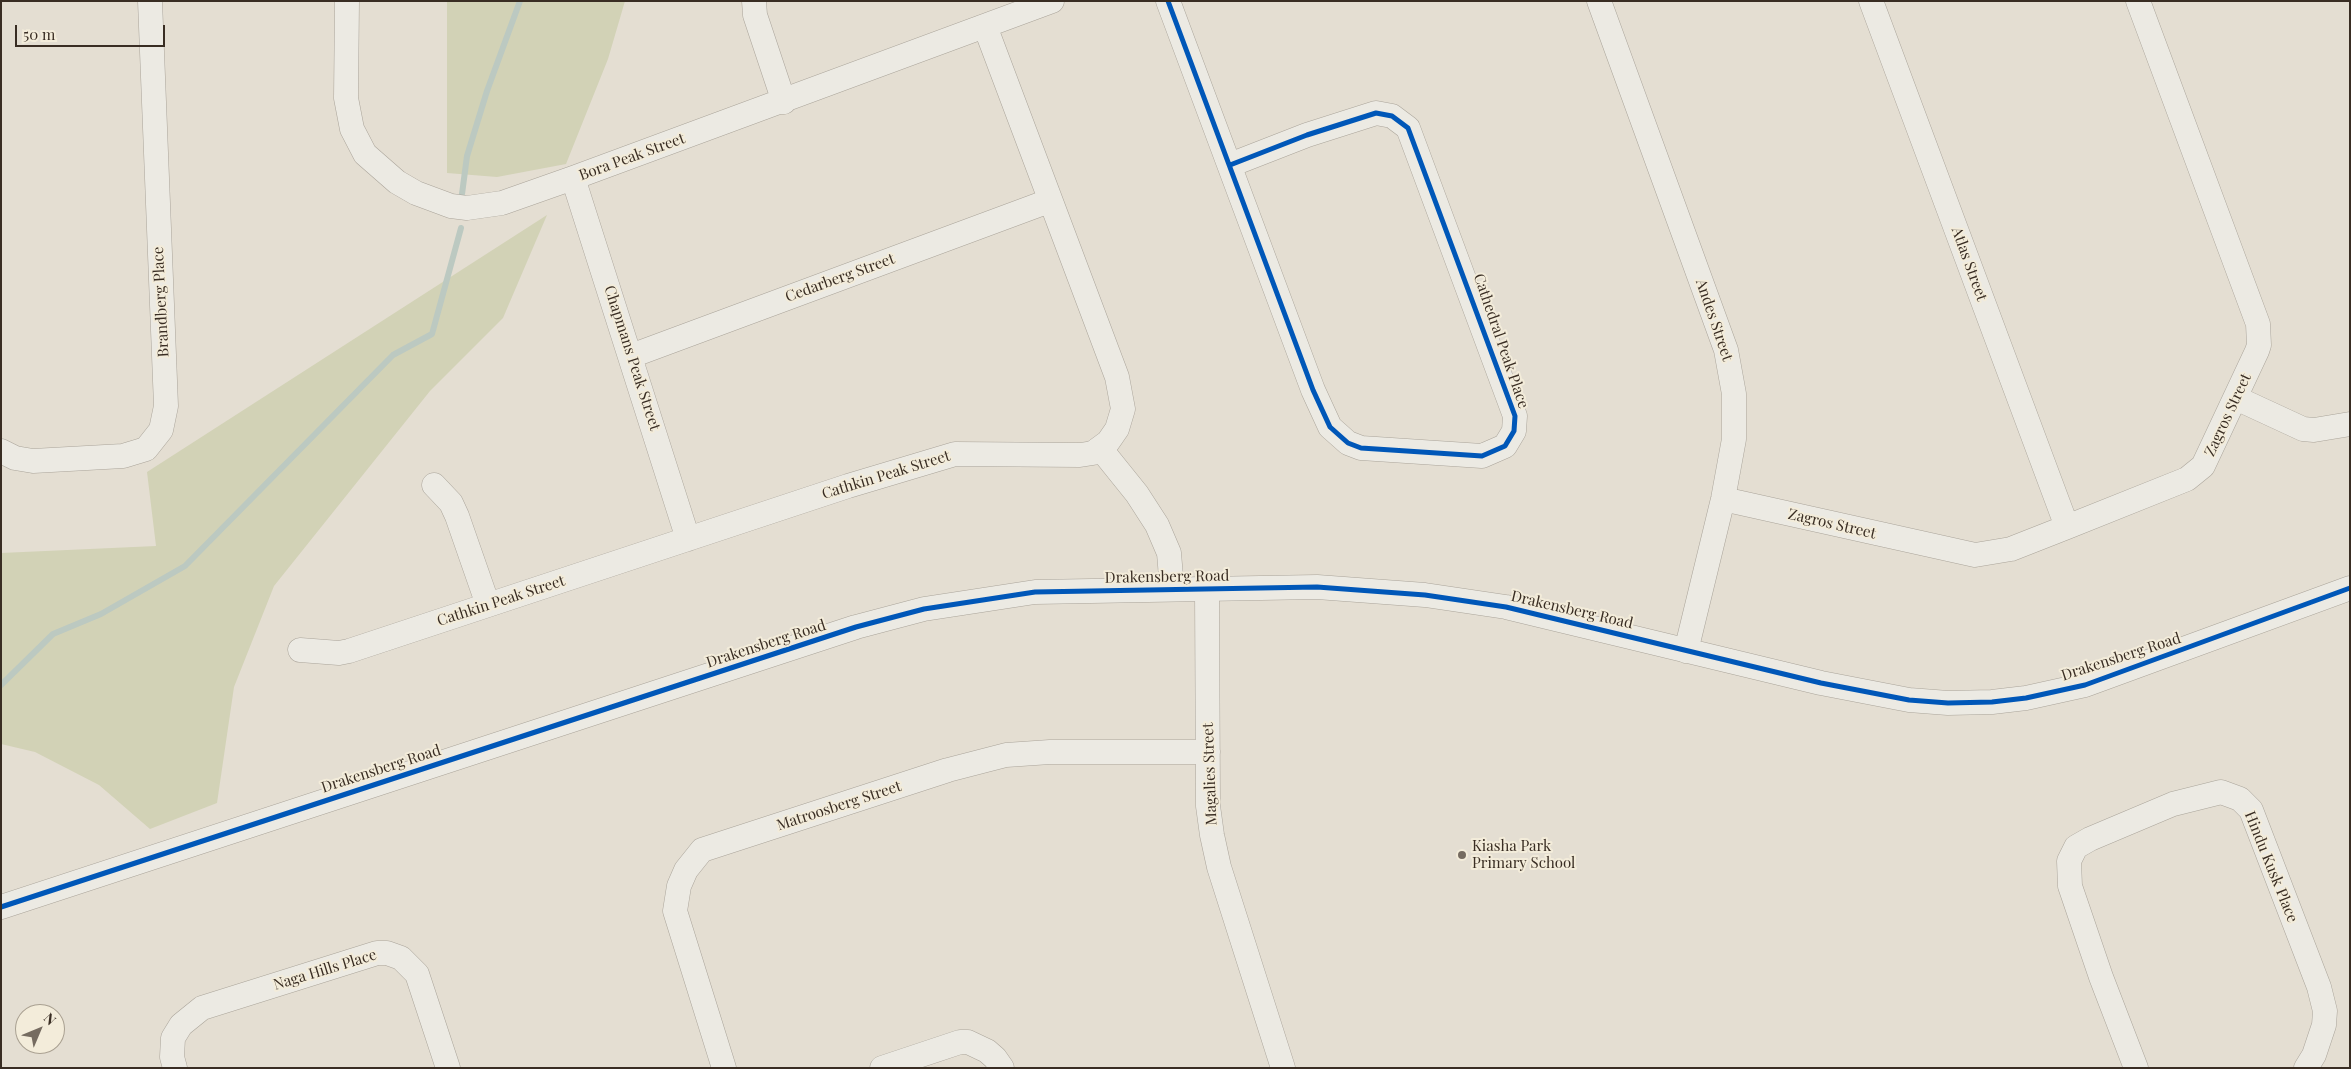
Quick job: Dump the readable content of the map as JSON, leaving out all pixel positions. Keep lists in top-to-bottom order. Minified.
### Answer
{"streets":{"street":["Bora Peak Street","Atlas Street","Cedarberg Street","Brandberg Place","Andes Street","Cathedral Peak Place","Chapmans Peak Street","Zagros Street","Cathkin Peak Street","Drakensberg Road","Magalies Street","Matroosberg Street","Hindu Kusk Place","Naga Hills Place"]},"crossings":[["Bora Peak Street","Chapmans Peak Street"],["Atlas Street","Zagros Street"],["Cedarberg Street","Chapmans Peak Street"],["Andes Street","Zagros Street"],["Andes Street","Drakensberg Road"],["Chapmans Peak Street","Cathkin Peak Street"],["Drakensberg Road","Magalies Street"],["Magalies Street","Matroosberg Street"]],"places":["Kiasha Park Primary School"],"scale_bar":"50 m","north":"top right"}
